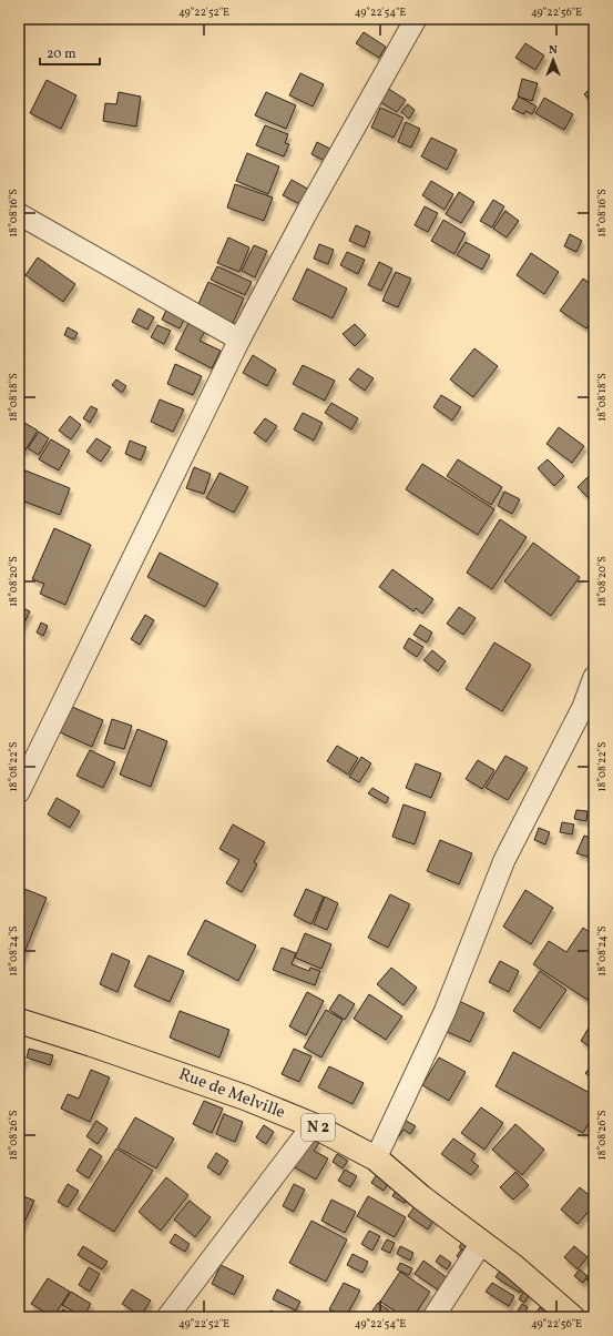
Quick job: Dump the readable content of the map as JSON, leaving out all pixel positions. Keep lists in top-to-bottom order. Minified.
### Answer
{"streets":{"main road":["Rue de Melville","N 2"]},"scale_bar":"20 m","north":"top","coordinates":["49°22'52\"E","49°22'54\"E","49°22'56\"E","18°08'16\"S","18°08'18\"S","18°08'20\"S","18°08'22\"S","18°08'24\"S","18°08'26\"S"]}
